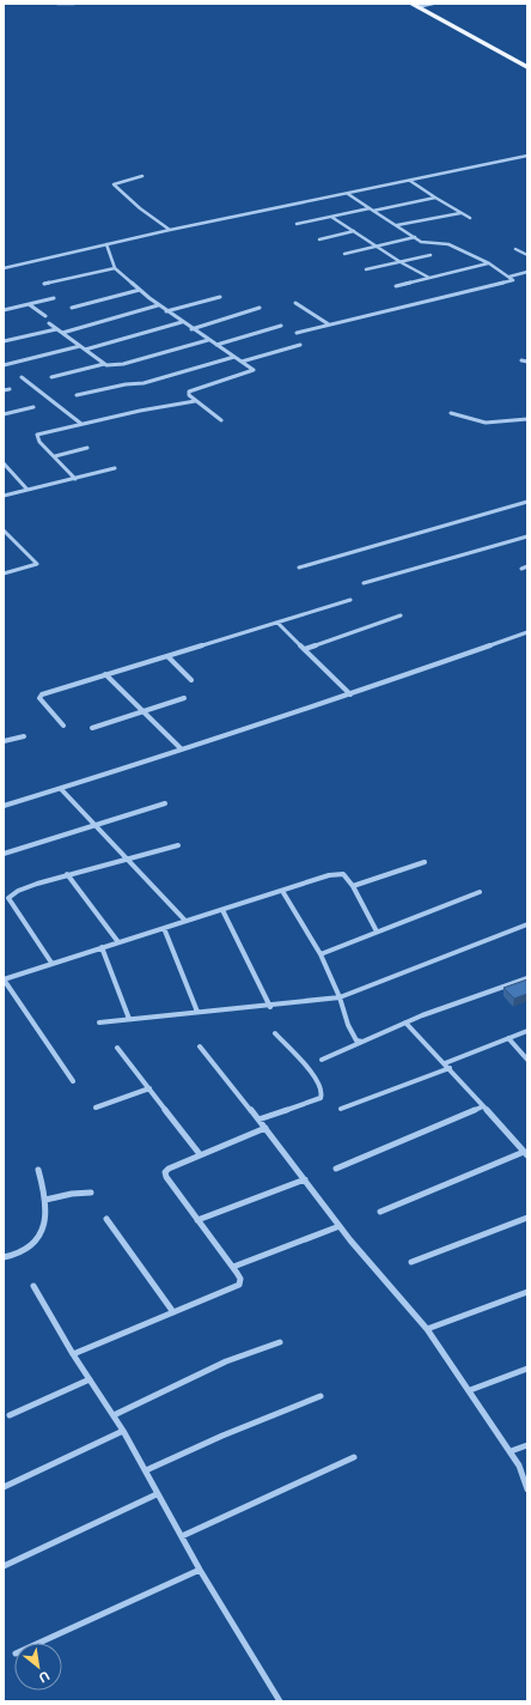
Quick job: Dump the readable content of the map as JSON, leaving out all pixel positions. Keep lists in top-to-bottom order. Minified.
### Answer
{"north":"bottom right"}
